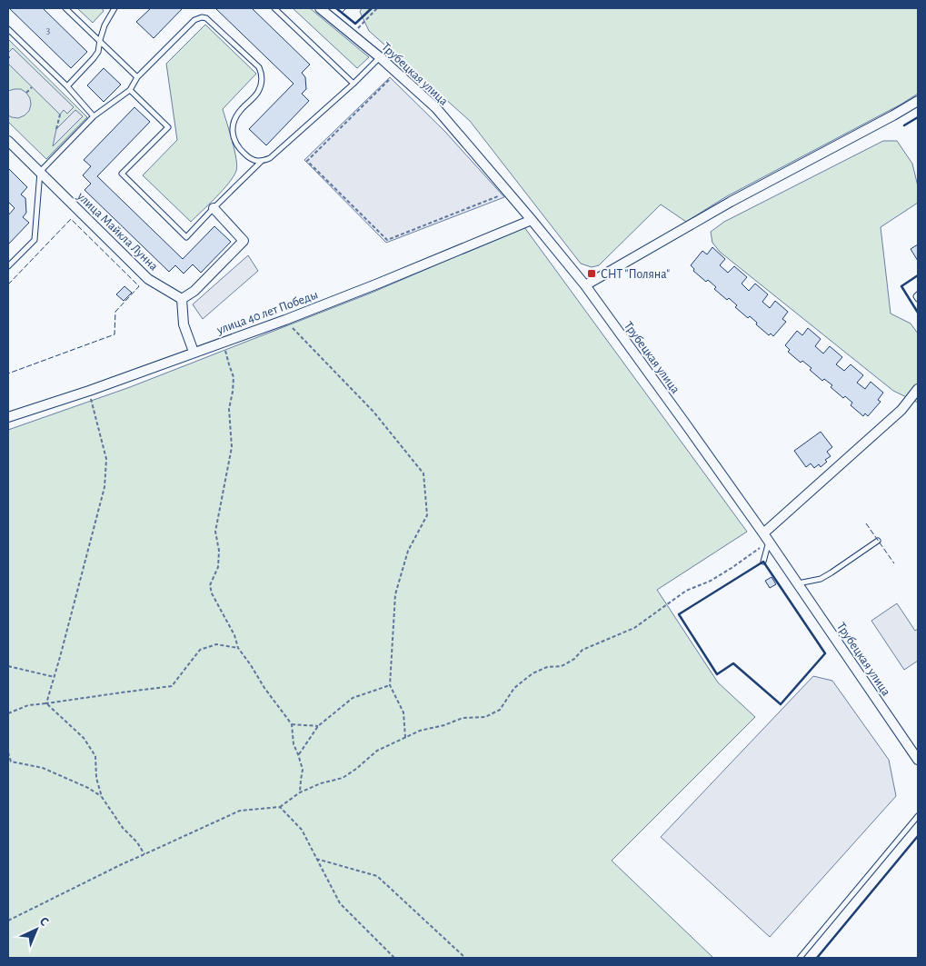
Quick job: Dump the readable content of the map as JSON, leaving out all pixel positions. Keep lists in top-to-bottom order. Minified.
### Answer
{"streets":{"street":["Трубецкая улица","улица Майкла Лунна","улица 40 лет Победы"]},"crossings":[["Трубецкая улица","улица 40 лет Победы"]],"places":{"transit":["СНТ \"Поляна\""]},"house_numbers":["3"],"north":"top right"}
